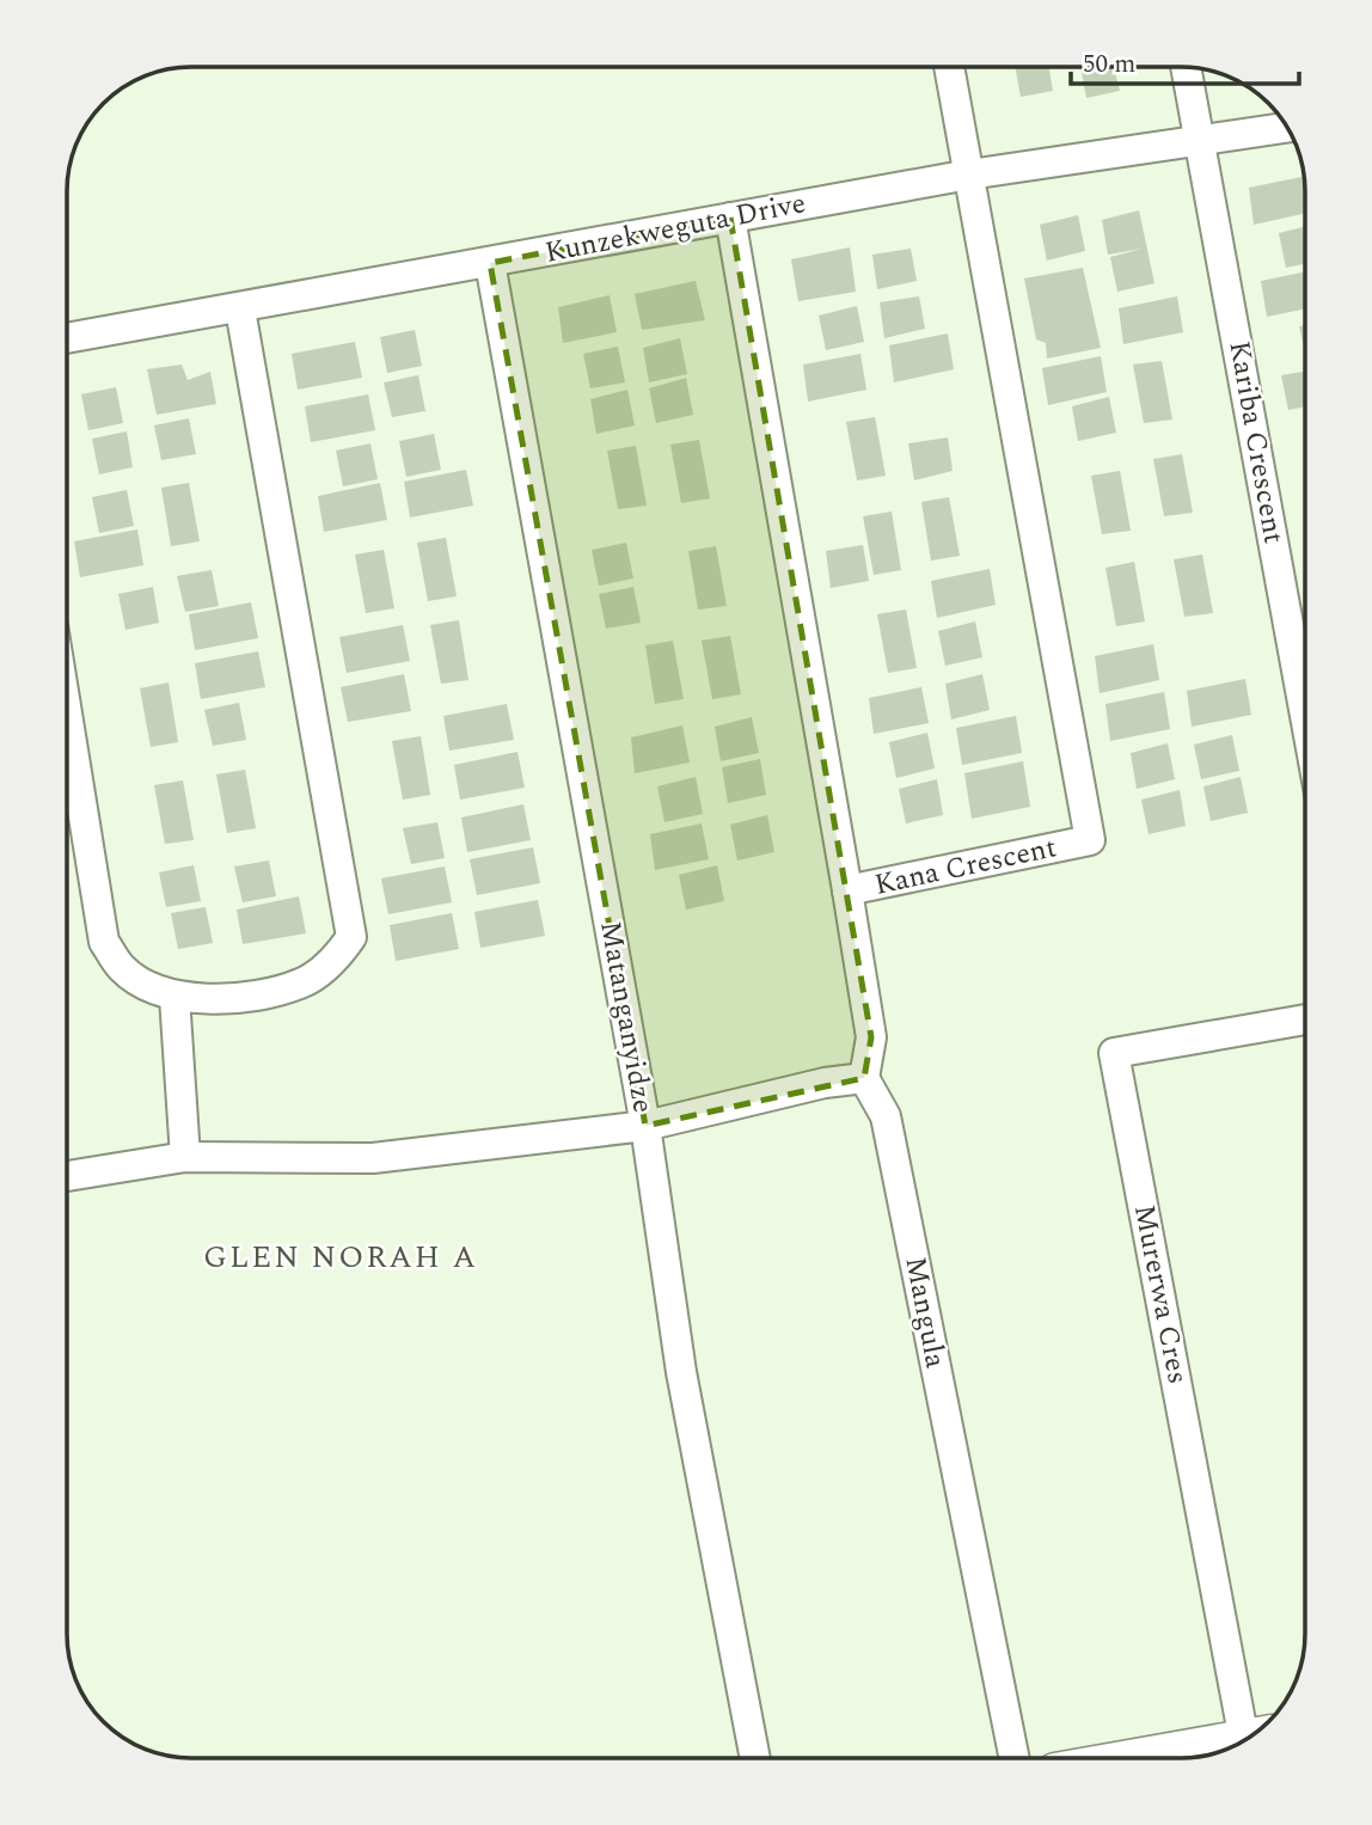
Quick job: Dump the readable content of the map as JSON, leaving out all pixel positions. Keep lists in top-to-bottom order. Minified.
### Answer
{"streets":{"street":["Kunzekweguta Drive","Kariba Crescent","Kana Crescent","Matanganyidze","Murerwa Cres","Mangula"]},"crossings":[["Kunzekweguta Drive","Kariba Crescent"],["Kunzekweguta Drive","Kana Crescent"],["Kunzekweguta Drive","Matanganyidze"]],"districts":["GLEN NORAH A"],"scale_bar":"50 m"}
